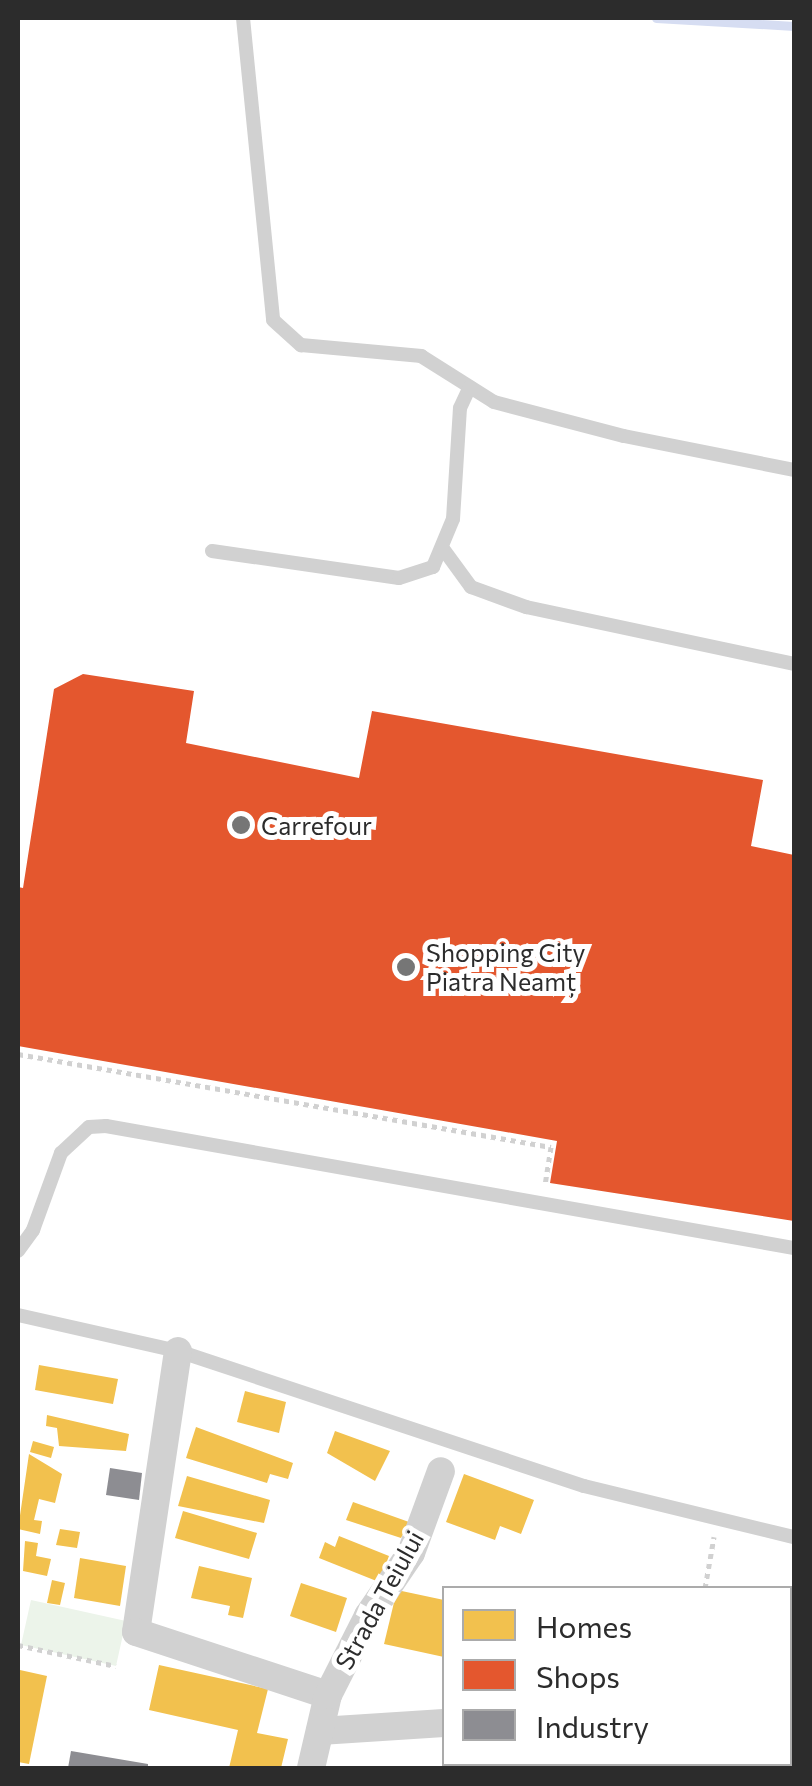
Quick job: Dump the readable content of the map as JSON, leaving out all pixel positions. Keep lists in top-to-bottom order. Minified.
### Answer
{"streets":{"street":["Strada Teiului"]},"places":["Carrefour","Shopping City Piatra Neamț"],"legend":["Homes","Shops","Industry"]}
